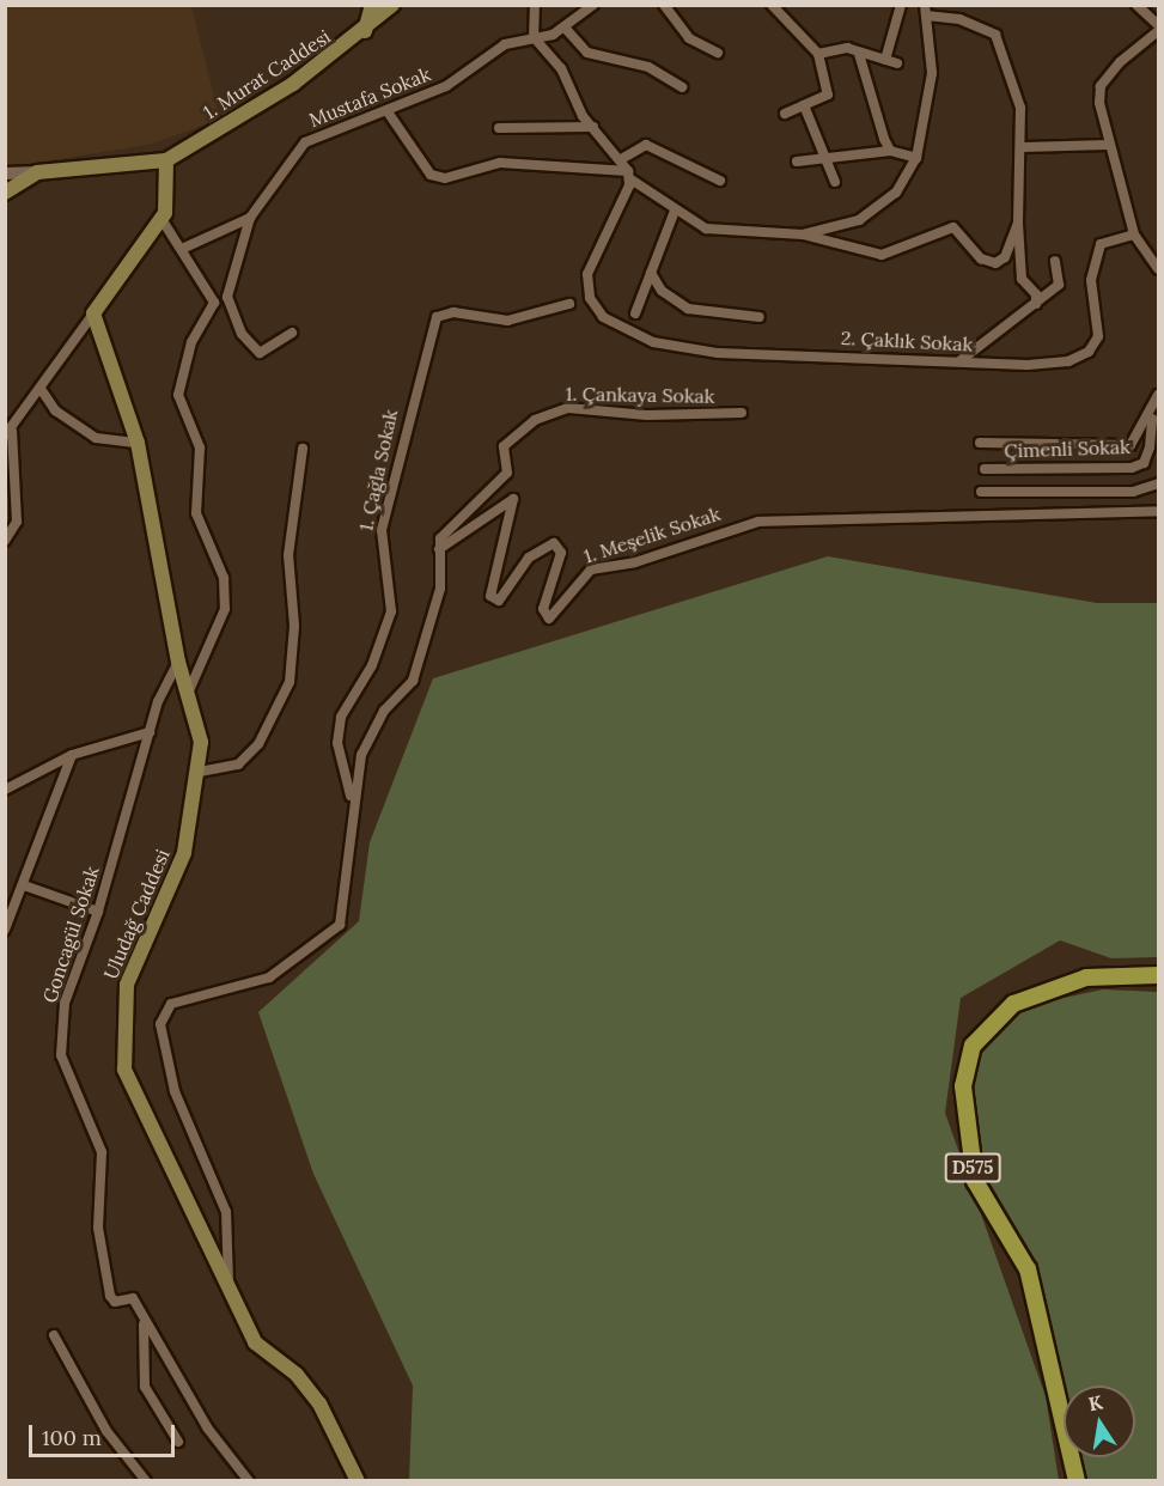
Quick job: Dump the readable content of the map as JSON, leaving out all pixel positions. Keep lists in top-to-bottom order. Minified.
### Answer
{"streets":{"main road":["1. Murat Caddesi","Uludağ Caddesi","D575"],"street":["Mustafa Sokak","2. Çaklık Sokak","1. Çankaya Sokak","Çimenli Sokak","1. Çağla Sokak","1. Meşelik Sokak","Goncagül Sokak"]},"crossings":[["1. Çankaya Sokak","1. Çağla Sokak"],["1. Çankaya Sokak","1. Meşelik Sokak"],["1. Çankaya Sokak","Uludağ Caddesi"],["Uludağ Caddesi","Goncagül Sokak"]],"scale_bar":"100 m","north":"top"}
